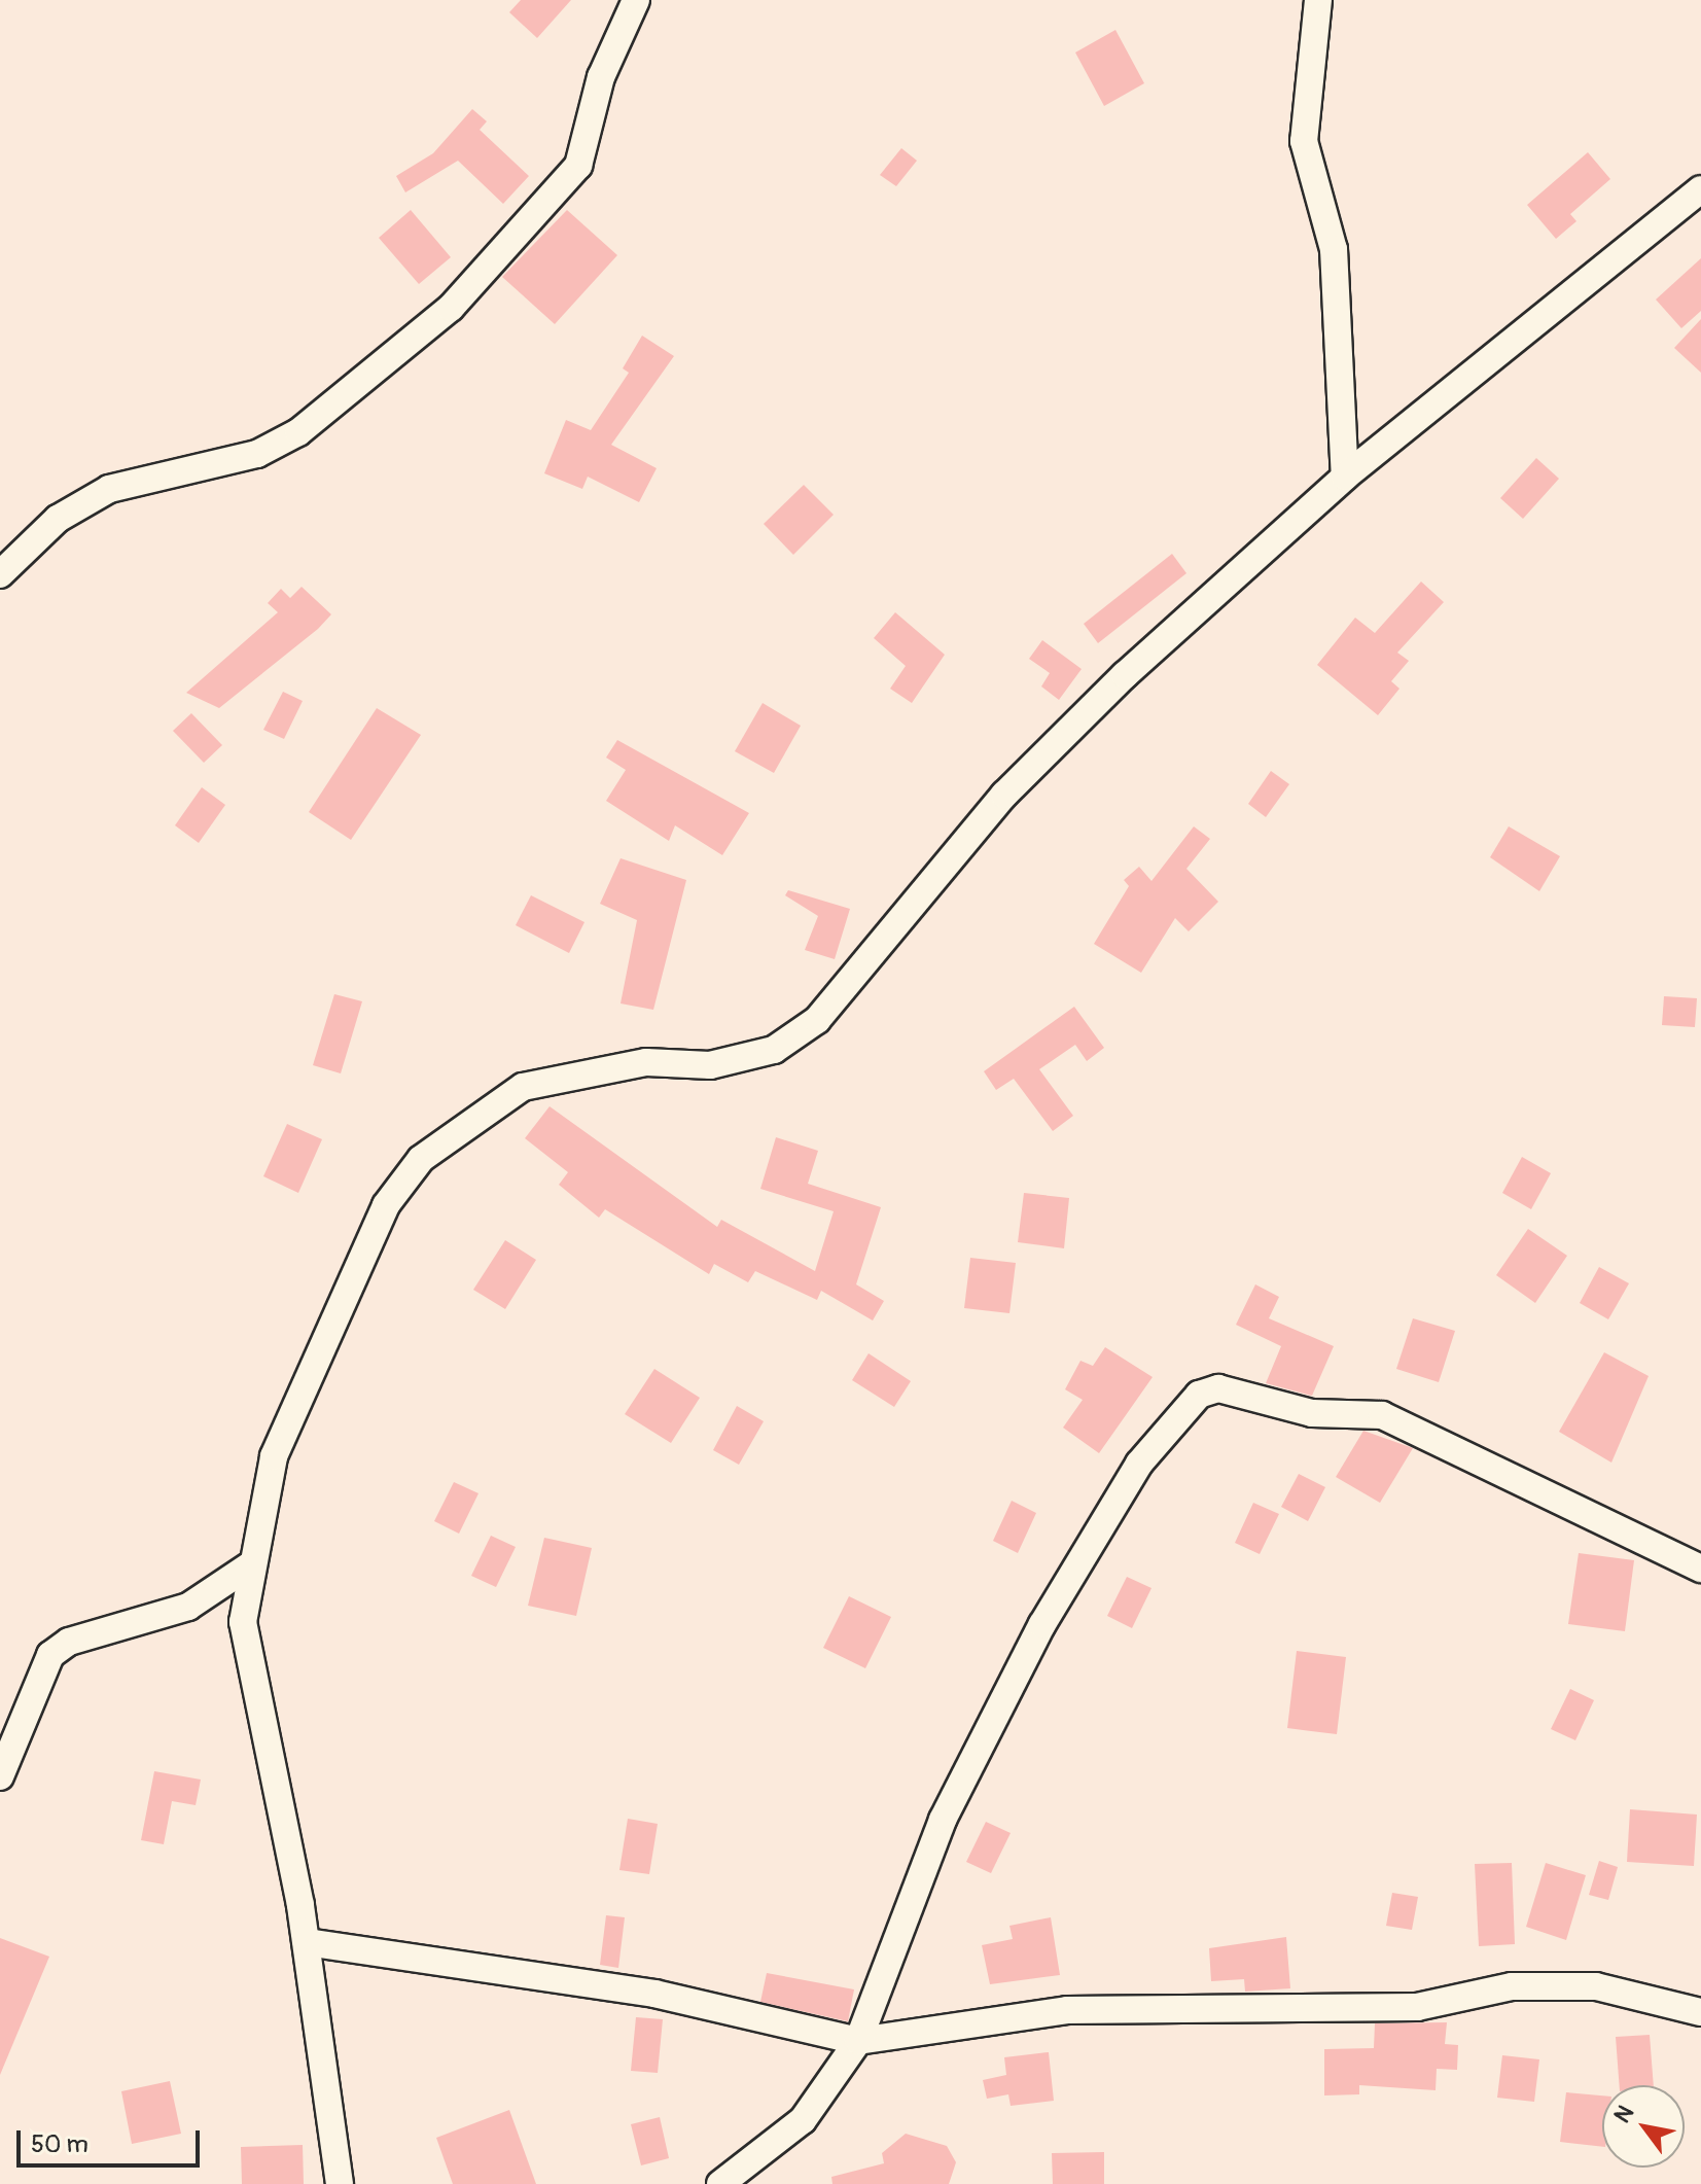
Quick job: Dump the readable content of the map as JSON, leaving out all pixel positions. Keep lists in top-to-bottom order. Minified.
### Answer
{"scale_bar":"50 m","north":"top left"}
